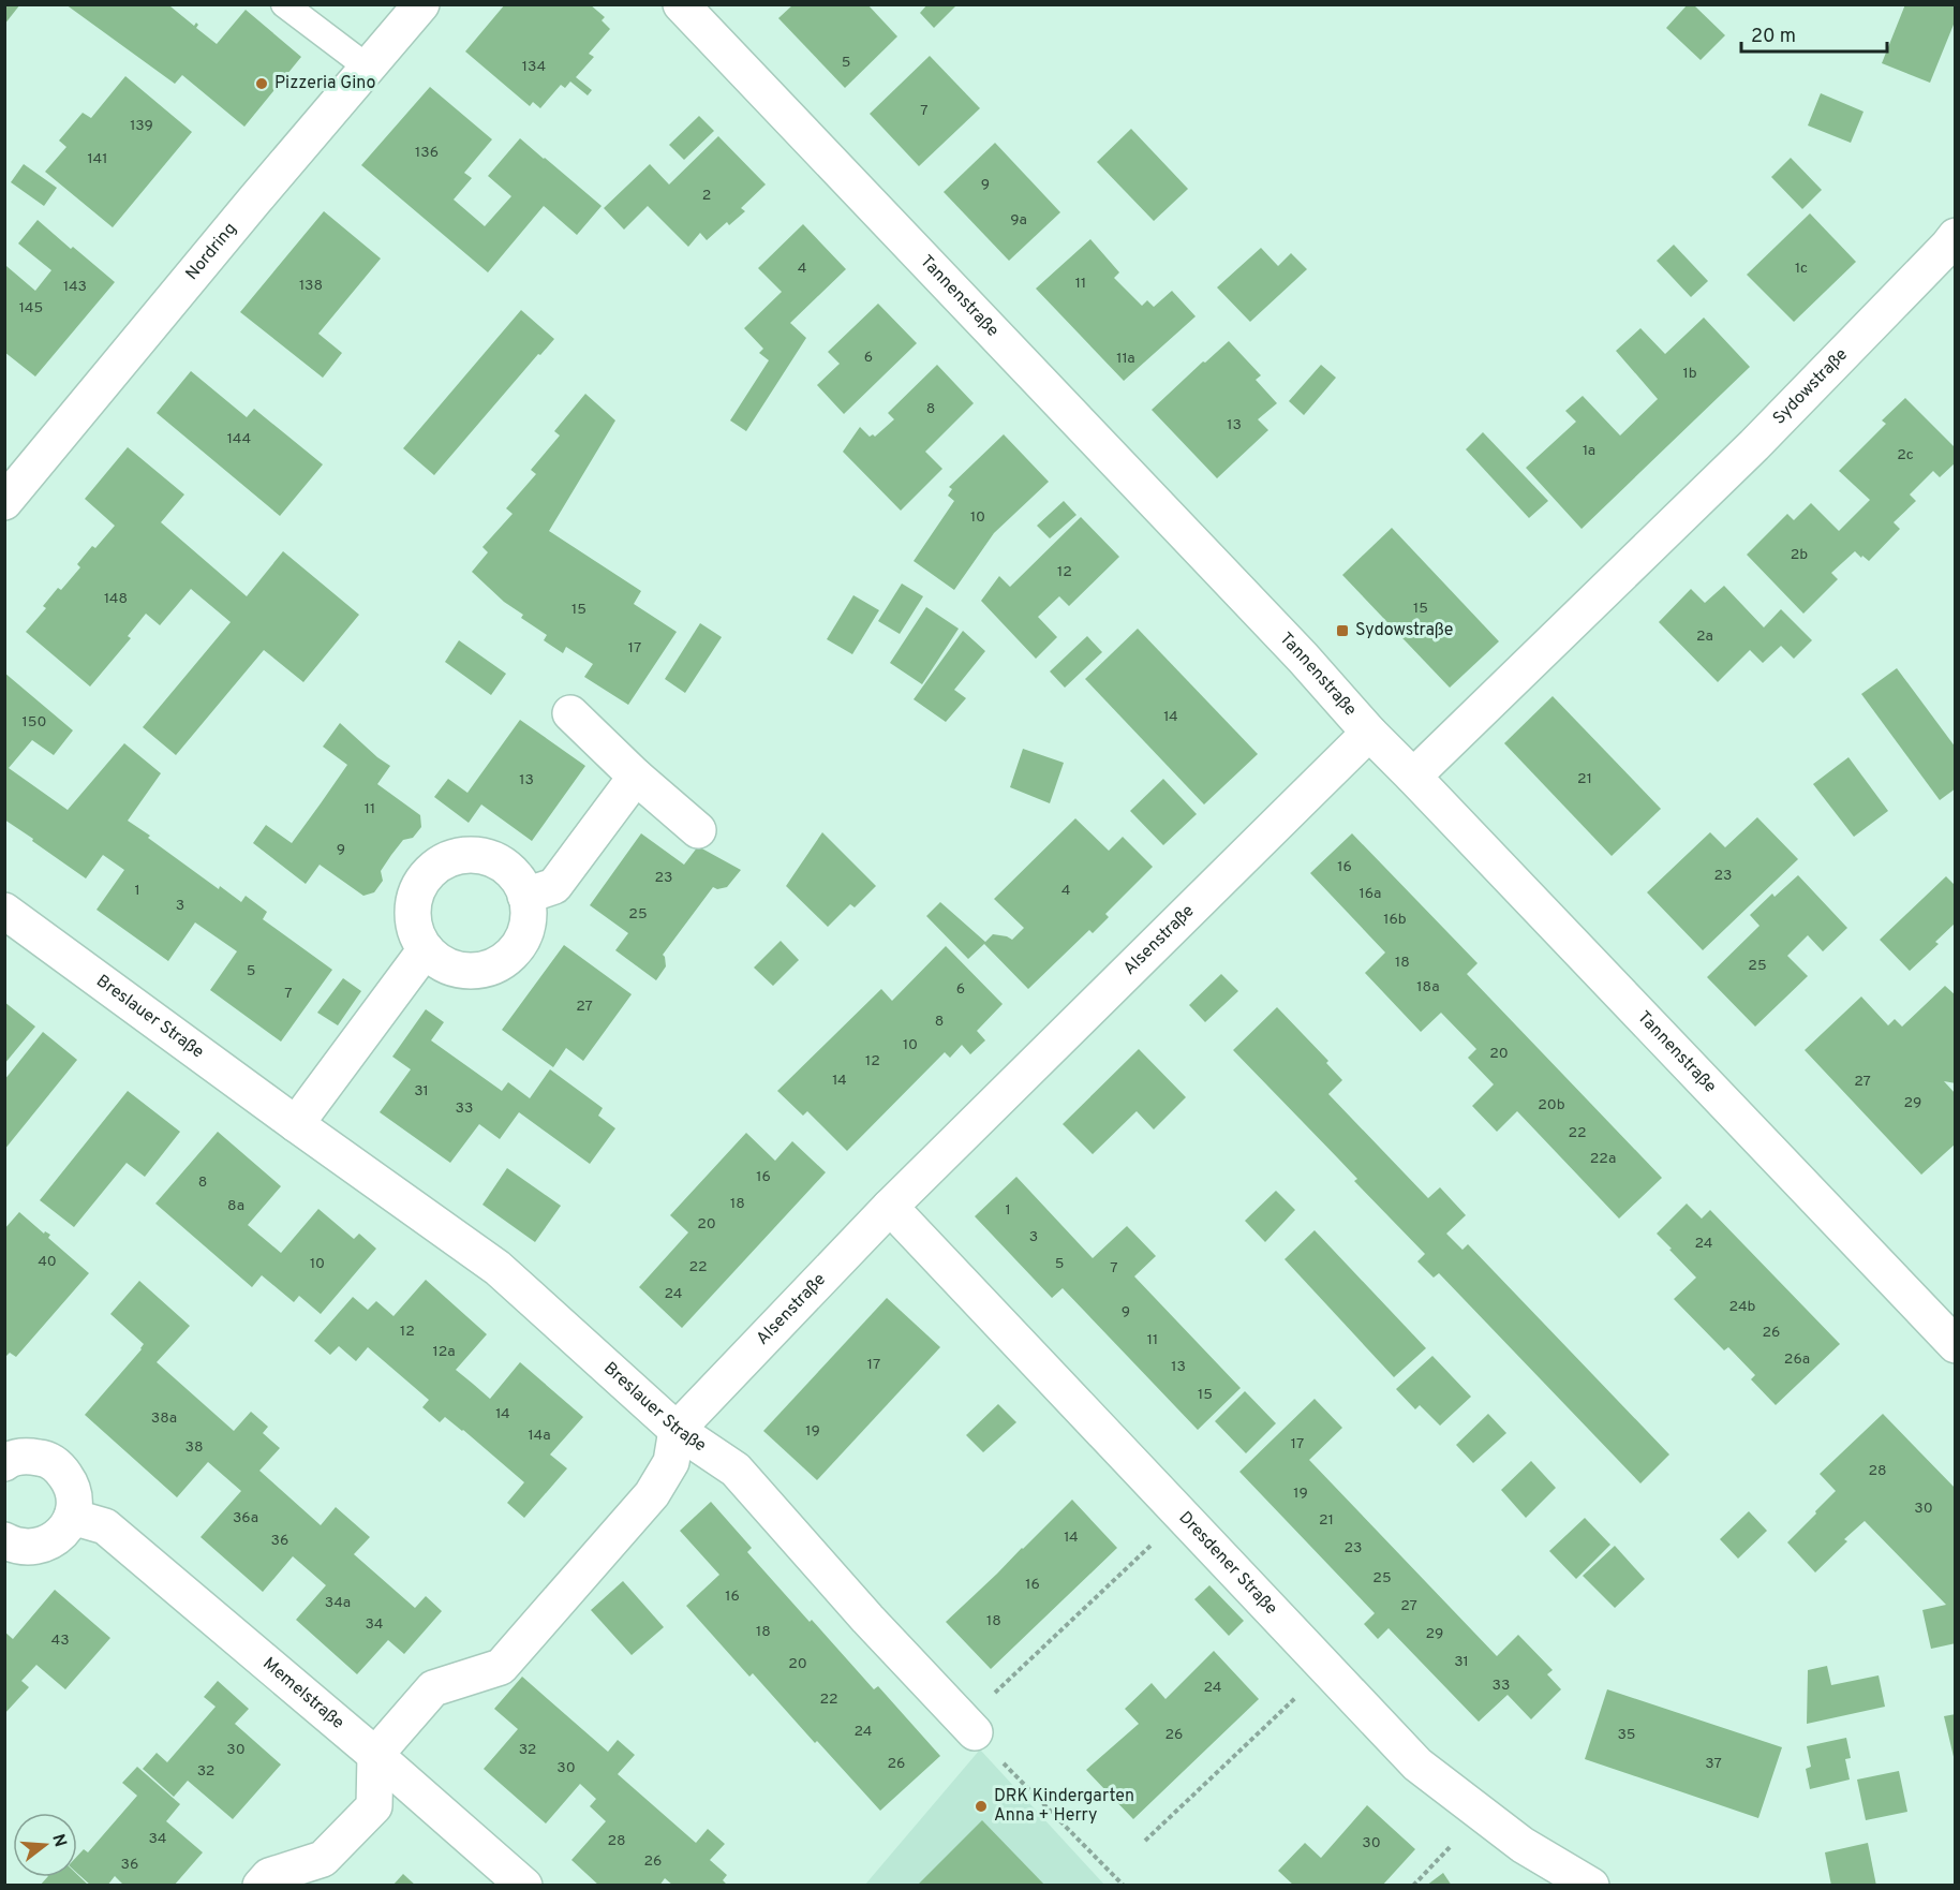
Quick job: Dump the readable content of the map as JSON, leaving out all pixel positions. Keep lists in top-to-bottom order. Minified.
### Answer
{"streets":{"street":["Nordring","Tannenstraße","Sydowstraße","Alsenstraße","Breslauer Straße","Dresdener Straße","Memelstraße"]},"crossings":[["Tannenstraße","Sydowstraße"],["Tannenstraße","Alsenstraße"],["Alsenstraße","Breslauer Straße"],["Alsenstraße","Dresdener Straße"]],"places":{"other":["Pizzeria Gino","DRK Kindergarten Anna + Herry"],"transit":["Sydowstraße"]},"house_numbers":["5","134","7","139","136","141","9","2","9a","4","1c","11","138","143","145","6","11a","1b","8","13","144","1a","2c","10","2b","12","148","15","15","2a","17","14","150","21","13","11","9","16","23","23","1","4","16a","3","25","16b","18","25","5","18a","6","7","27","8","10","20","12","14","27","31","29","20b","33","22","22a","16","8","18","8a","1","20","3","24","40","10","5","22","7","24","24b","9","12","26","11","12a","26a","17","13","15","14","38a","19","14a","17","38","28","19","30","36a","21","14","36","23","25","16","16","34a","27","18","34","18","29","43","31","20","33","24","22","24","26","35","30","32","26","37","30","32","34","28","30","26","36"],"scale_bar":"20 m","north":"right"}
